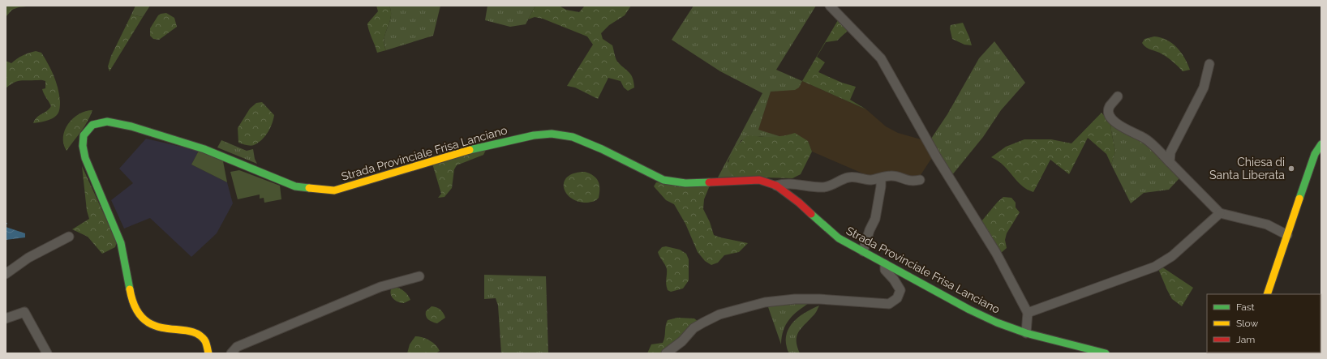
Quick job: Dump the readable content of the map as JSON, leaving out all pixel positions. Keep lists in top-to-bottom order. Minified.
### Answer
{"streets":{"street":["Strada Provinciale Frisa Lanciano"]},"places":["Chiesa di Santa Liberata"],"legend":["Fast","Slow","Jam"]}
